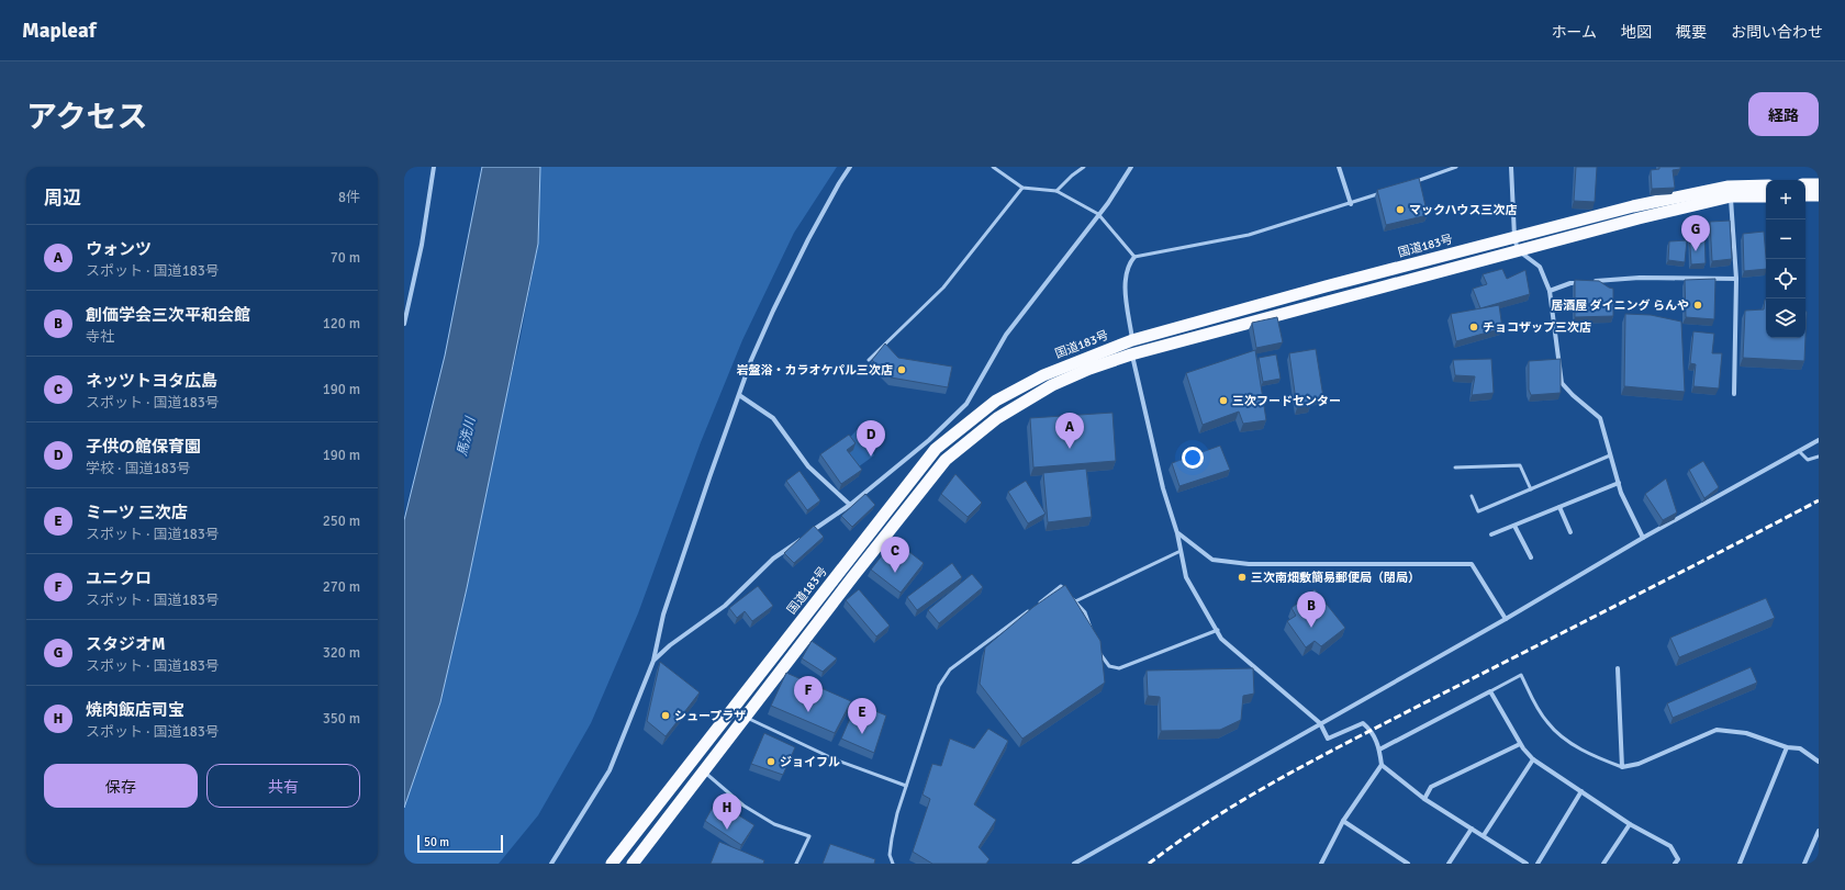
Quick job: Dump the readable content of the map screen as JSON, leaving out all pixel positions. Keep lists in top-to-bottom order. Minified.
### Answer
{"streets":{"highway":["国道183号"]},"water":["馬洗川"],"places":["マックハウス三次店","居酒屋 ダイニング らんや","チョコザップ三次店","岩盤浴・カラオケパル三次店","三次フードセンター","三次南畑敷簡易郵便局（閉局）","シュープラザ","ジョイフル"],"scale_bar":"50 m","page":{"header":"Mapleaf","nav":["ホーム","地図","概要","お問い合わせ"],"title":"アクセス","buttons":["経路",["保存","共有"]],"heading":["周辺","8件"],"map_buttons":["+","−"],"pins":["G","A","D","C","B","F","E","H"],"list":[{"mark":"A","name":"ウォンツ","note":"スポット · 国道183号","value":"70 m"},{"mark":"B","name":"創価学会三次平和会館","note":"寺社","value":"120 m"},{"mark":"C","name":"ネッツトヨタ広島","note":"スポット · 国道183号","value":"190 m"},{"mark":"D","name":"子供の館保育園","note":"学校 · 国道183号","value":"190 m"},{"mark":"E","name":"ミーツ 三次店","note":"スポット · 国道183号","value":"250 m"},{"mark":"F","name":"ユニクロ","note":"スポット · 国道183号","value":"270 m"},{"mark":"G","name":"スタジオM","note":"スポット · 国道183号","value":"320 m"},{"mark":"H","name":"焼肉飯店司宝","note":"スポット · 国道183号","value":"350 m"}],"scale":"50 m"}}
